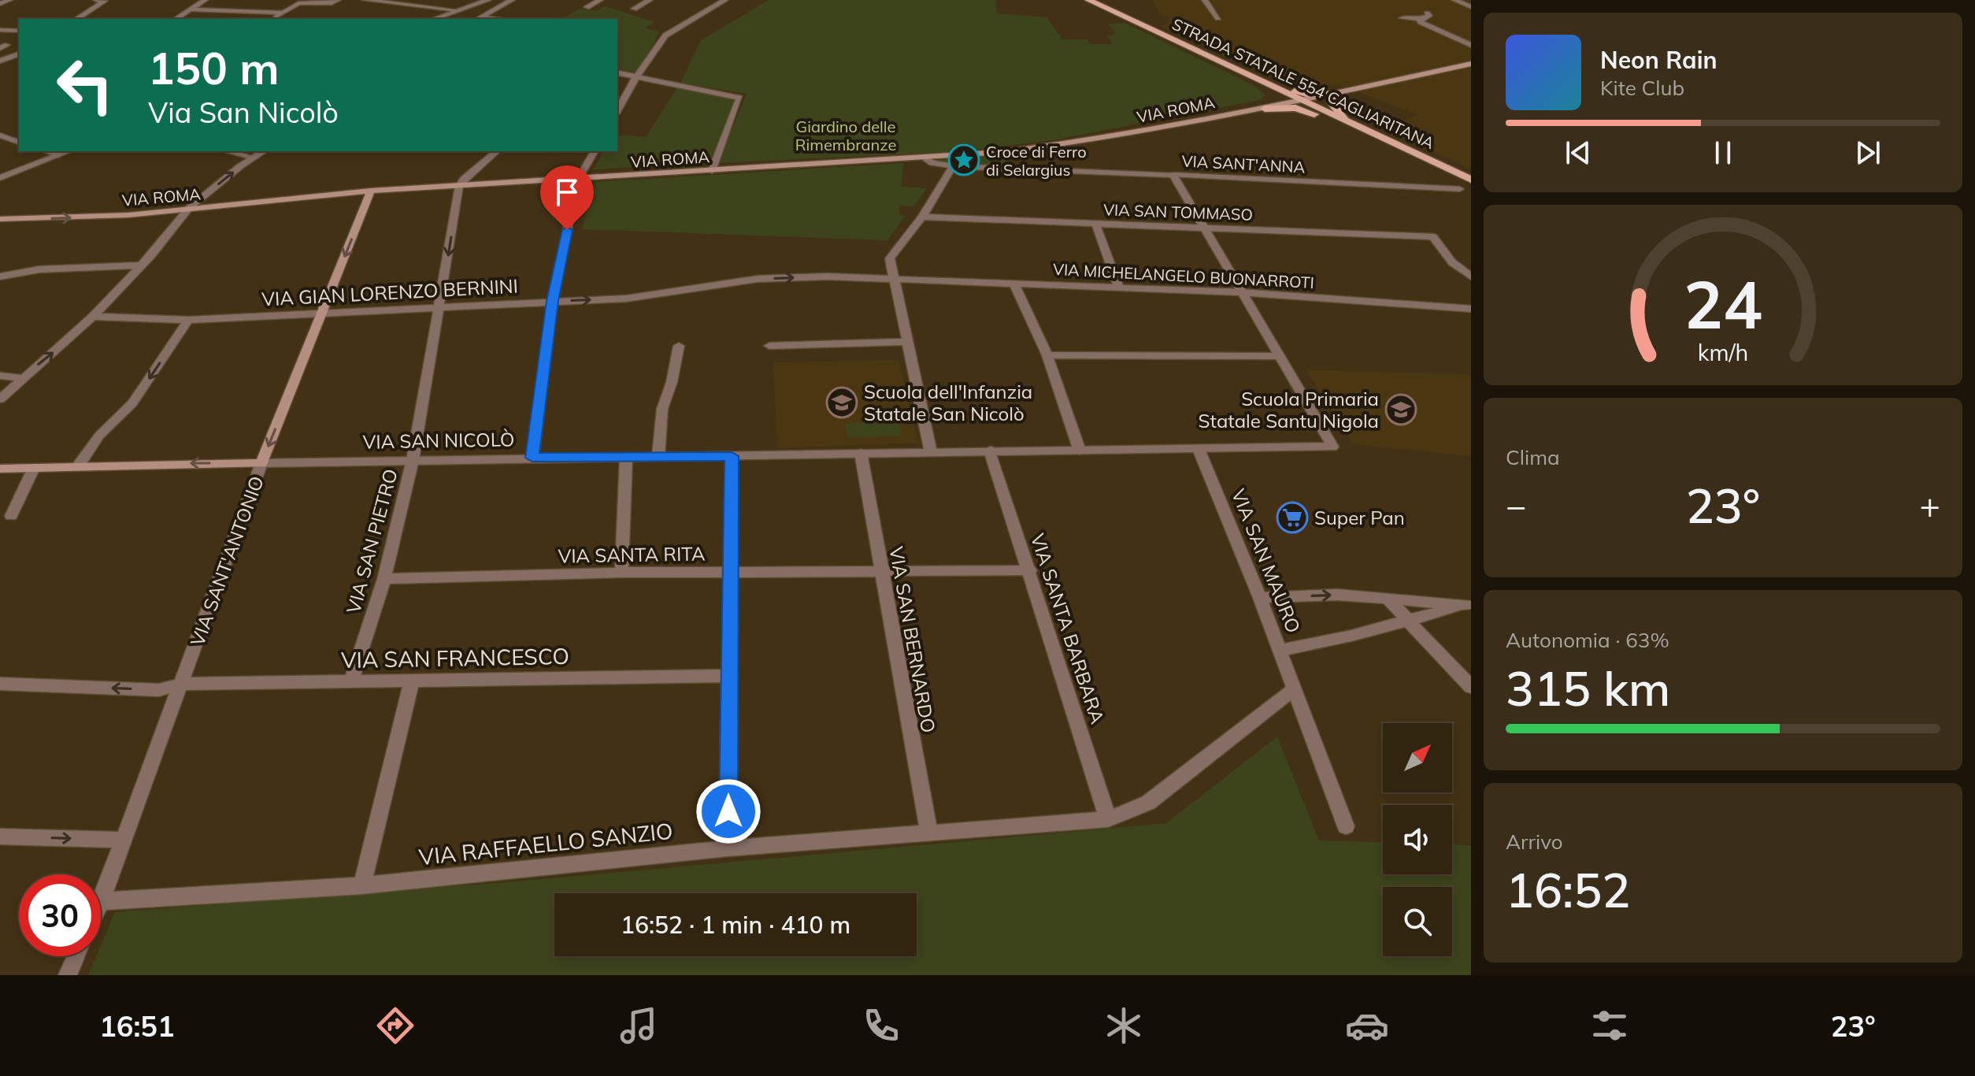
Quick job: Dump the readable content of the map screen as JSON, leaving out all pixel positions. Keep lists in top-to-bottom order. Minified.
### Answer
{"streets":{"main road":["STRADA STATALE 554 CAGLIARITANA","VIA ROMA","VIA SAN NICOLÒ","VIA SANT'ANTONIO"],"street":["VIA SANT'ANNA","VIA SAN TOMMASO","VIA MICHELANGELO BUONARROTI","VIA GIAN LORENZO BERNINI","VIA SAN PIETRO","VIA SANTA RITA","VIA SAN MAURO","VIA SANTA BARBARA","VIA SAN BERNARDO","VIA SAN FRANCESCO","VIA RAFFAELLO SANZIO"]},"crossings":[["STRADA STATALE 554 CAGLIARITANA","VIA ROMA"],["VIA ROMA","VIA SANT'ANNA"],["VIA ROMA","VIA SAN PIETRO"],["VIA ROMA","VIA SANT'ANTONIO"],["VIA MICHELANGELO BUONARROTI","VIA GIAN LORENZO BERNINI"],["VIA GIAN LORENZO BERNINI","VIA SAN PIETRO"],["VIA GIAN LORENZO BERNINI","VIA SANT'ANTONIO"],["VIA SAN NICOLÒ","VIA SAN PIETRO"],["VIA SAN NICOLÒ","VIA SANT'ANTONIO"],["VIA SAN NICOLÒ","VIA SAN MAURO"],["VIA SAN NICOLÒ","VIA SANTA BARBARA"],["VIA SAN NICOLÒ","VIA SAN BERNARDO"],["VIA SAN PIETRO","VIA SANTA RITA"],["VIA SAN PIETRO","VIA SAN FRANCESCO"],["VIA SANTA RITA","VIA SANTA BARBARA"],["VIA SANTA RITA","VIA SAN BERNARDO"],["VIA SANT'ANTONIO","VIA SAN FRANCESCO"],["VIA SANT'ANTONIO","VIA RAFFAELLO SANZIO"],["VIA SANTA BARBARA","VIA RAFFAELLO SANZIO"],["VIA SAN BERNARDO","VIA RAFFAELLO SANZIO"]],"one_way":["VIA SANT'ANTONIO"],"parks":["Giardino delle Rimembranze"],"places":{"place":["Croce di Ferro di Selargius"],"school or university":["Scuola dell'Infanzia Statale San Nicolò","Scuola Primaria Statale Santu Nigola"],"supermarket":["Super Pan"]},"north":"top right","page":{"turn":["150 m","Via San Nicolò"],"song":["Neon Rain","Kite Club"],"tile":["Clima",["Autonomia · 63%","315 km"],["Arrivo","16:52"]],"heat":["−","23°","+"],"limit":"30","trip":"16:52 · 1 min · 410 m","tabs":["16:51","23°"],"gauge":["24","km/h"]}}
